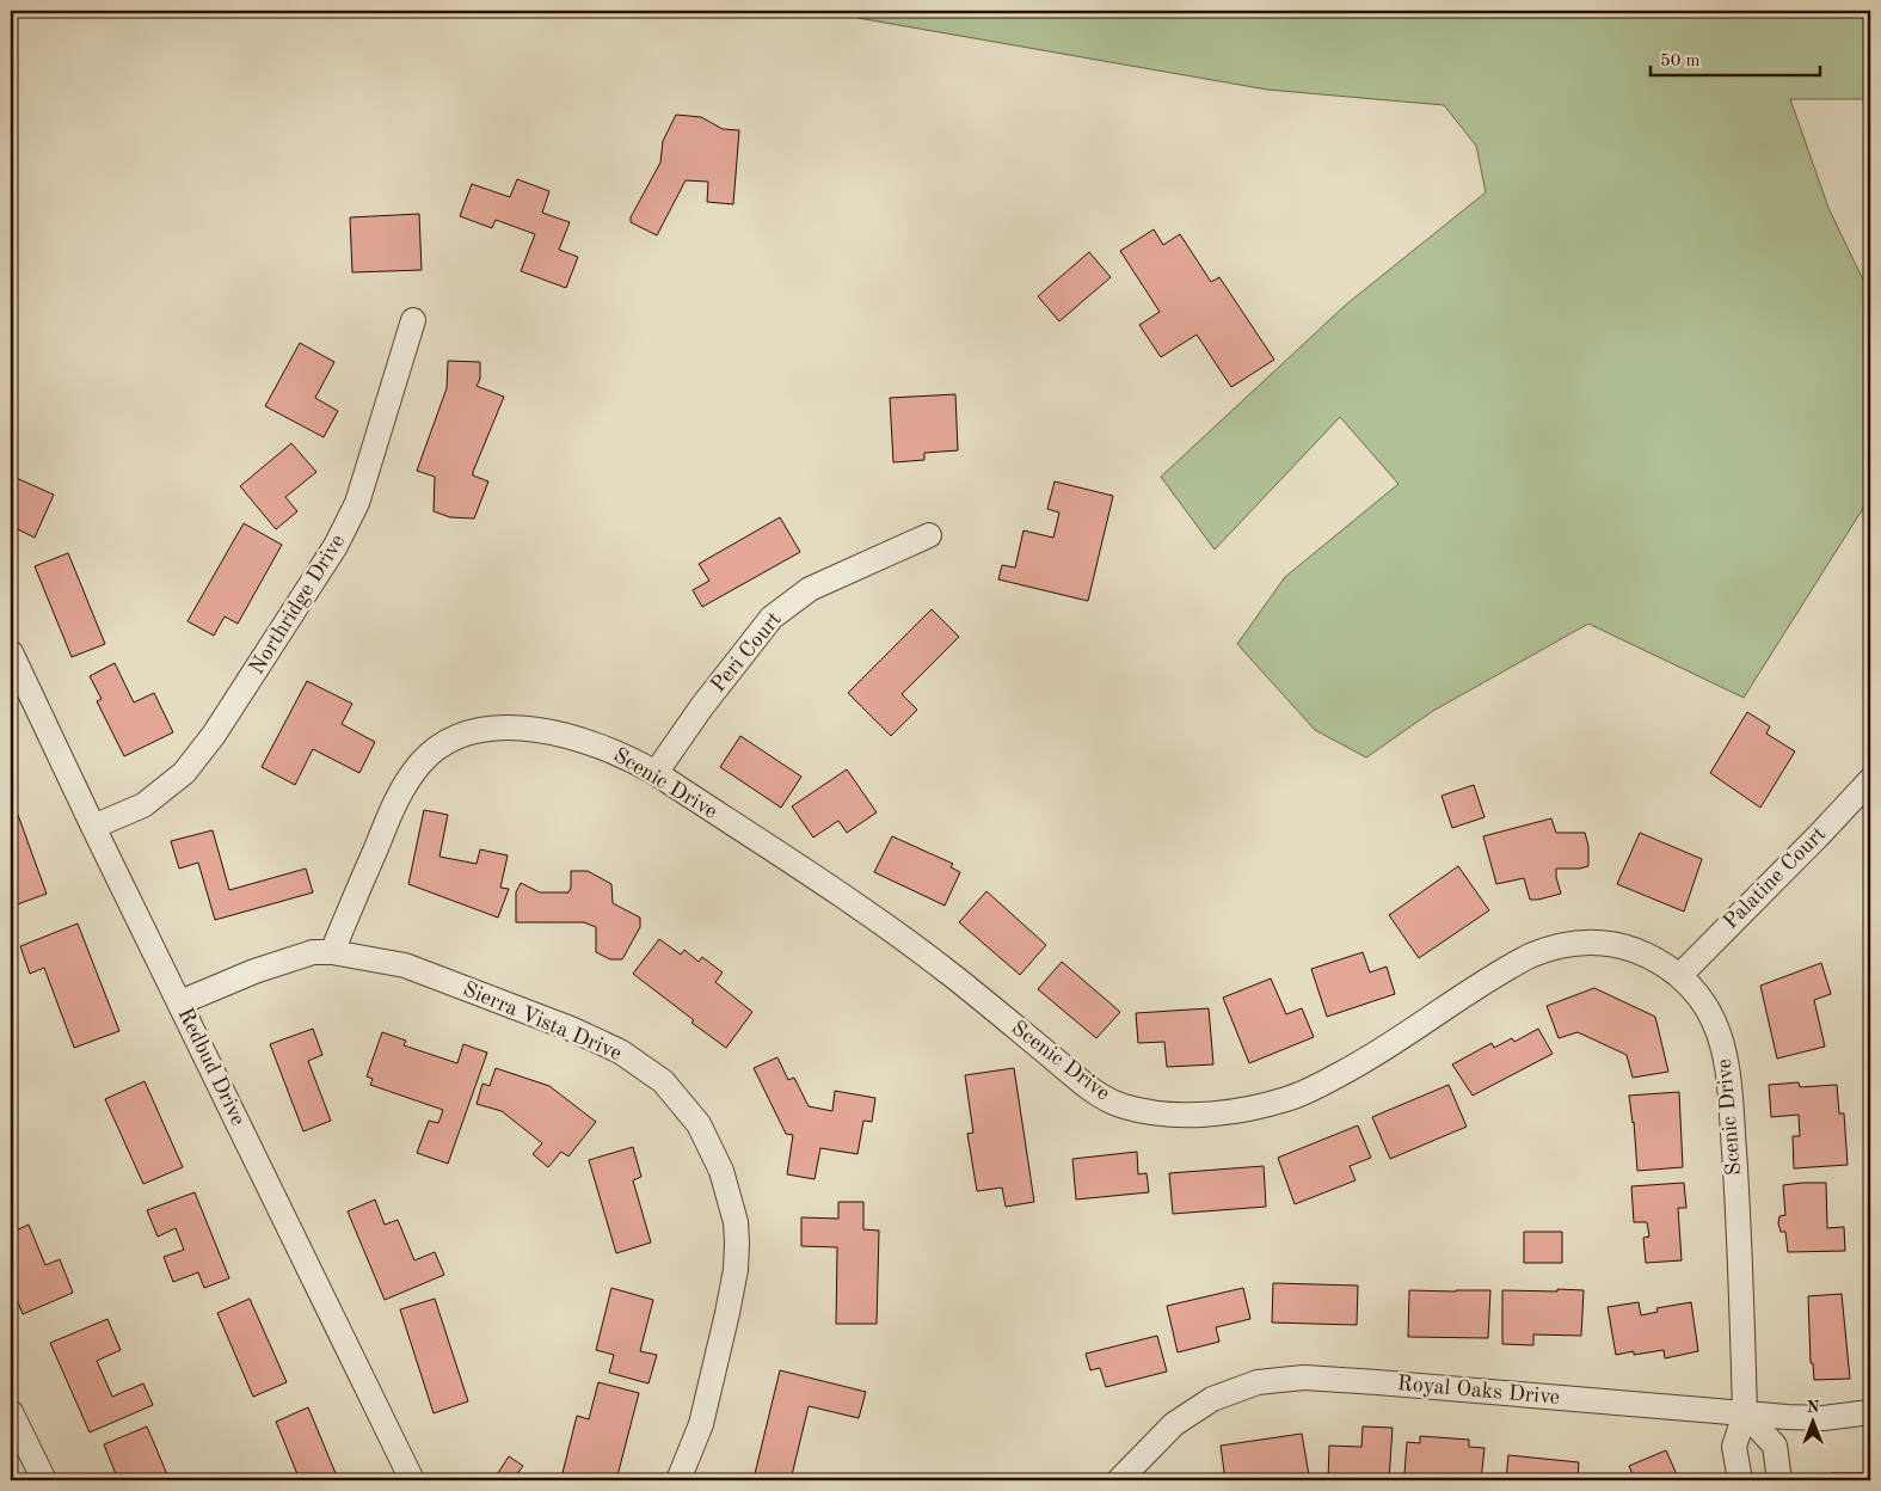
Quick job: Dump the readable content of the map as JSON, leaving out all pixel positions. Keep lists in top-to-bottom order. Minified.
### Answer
{"streets":{"street":["Northridge Drive","Peri Court","Scenic Drive","Palatine Court","Sierra Vista Drive","Redbud Drive","Royal Oaks Drive"]},"crossings":[["Northridge Drive","Redbud Drive"],["Peri Court","Scenic Drive"],["Scenic Drive","Palatine Court"],["Scenic Drive","Sierra Vista Drive"],["Scenic Drive","Royal Oaks Drive"],["Sierra Vista Drive","Redbud Drive"]],"scale_bar":"50 m","north":"top"}
